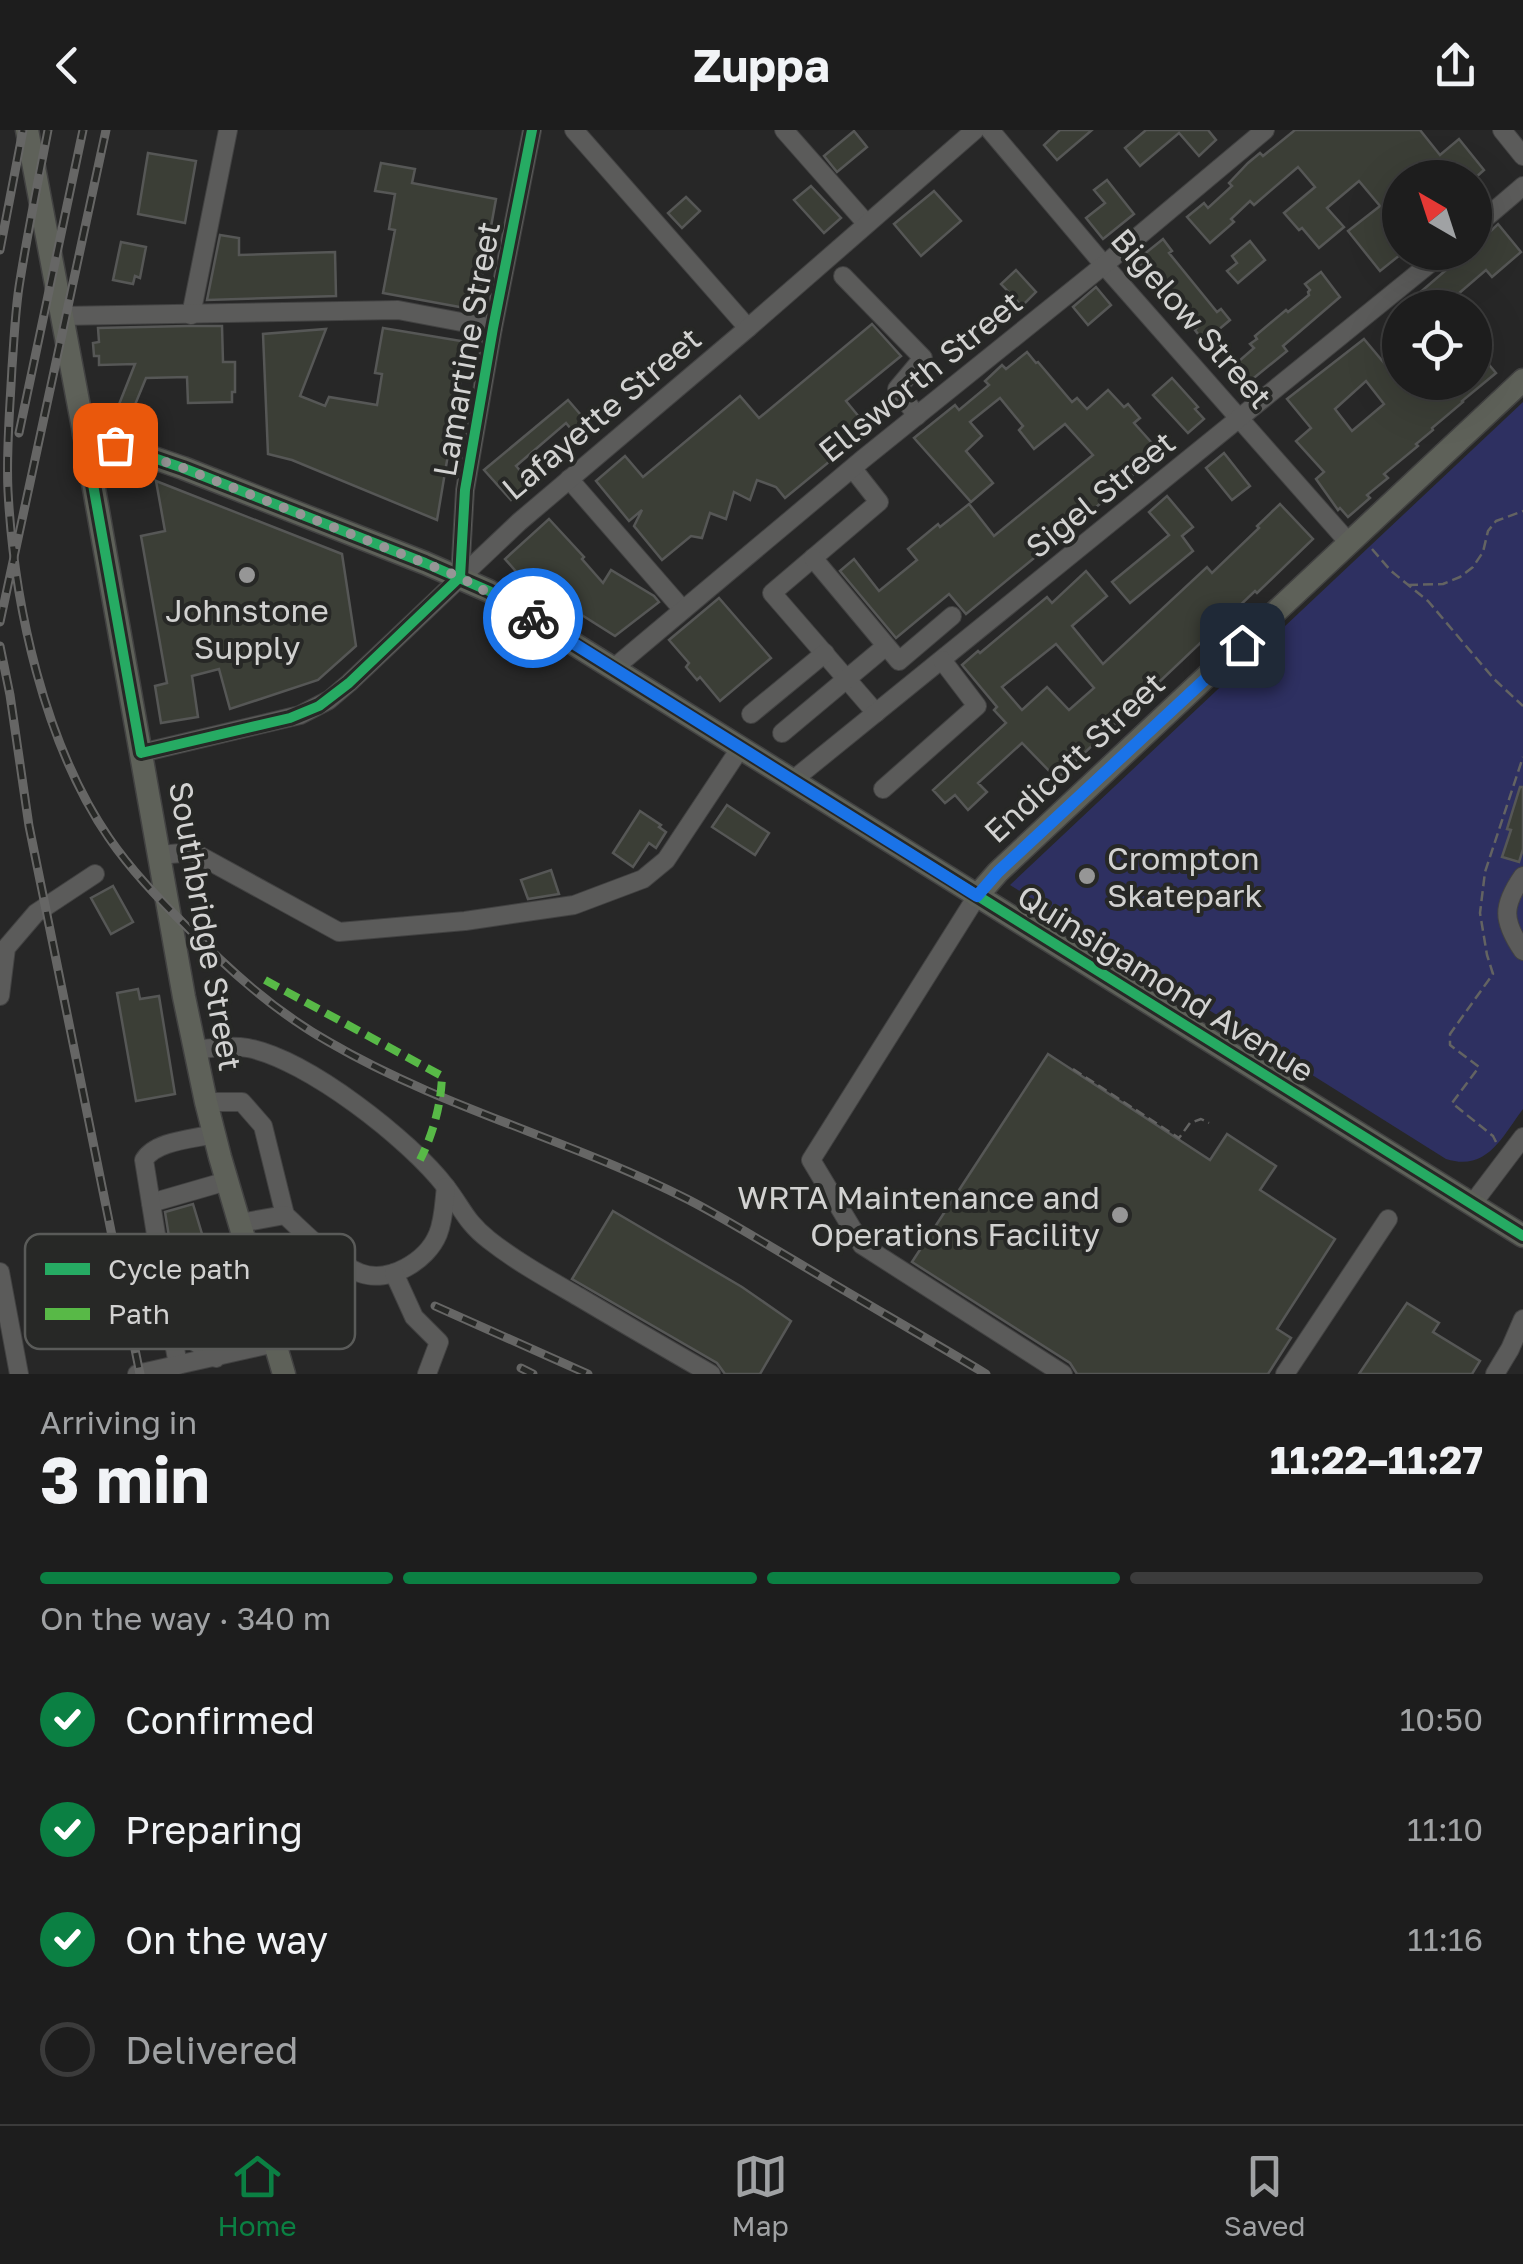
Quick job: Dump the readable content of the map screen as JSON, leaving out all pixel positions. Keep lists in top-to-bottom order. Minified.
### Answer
{"streets":{"main road":["Endicott Street","Southbridge Street","Quinsigamond Avenue"],"street":["Bigelow Street","Lamartine Street","Ellsworth Street","Lafayette Street","Sigel Street"]},"crossings":[["Bigelow Street","Ellsworth Street"],["Bigelow Street","Sigel Street"],["Bigelow Street","Endicott Street"],["Lamartine Street","Lafayette Street"],["Lamartine Street","Quinsigamond Avenue"],["Ellsworth Street","Quinsigamond Avenue"],["Lafayette Street","Southbridge Street"],["Lafayette Street","Quinsigamond Avenue"],["Sigel Street","Quinsigamond Avenue"],["Endicott Street","Quinsigamond Avenue"],["Southbridge Street","Quinsigamond Avenue"]],"places":["Johnstone Supply","Crompton Skatepark","WRTA Maintenance and Operations Facility"],"legend":["Cycle path","Path"],"north":"top left","page":{"header":"Zuppa","heading":["3 min","Arriving in","11:22–11:27"],"bar":"On the way · 340 m","list":[["Confirmed","10:50"],["Preparing","11:10"],["On the way","11:16"],"Delivered"],"tabs":["Home","Map","Saved"]}}
